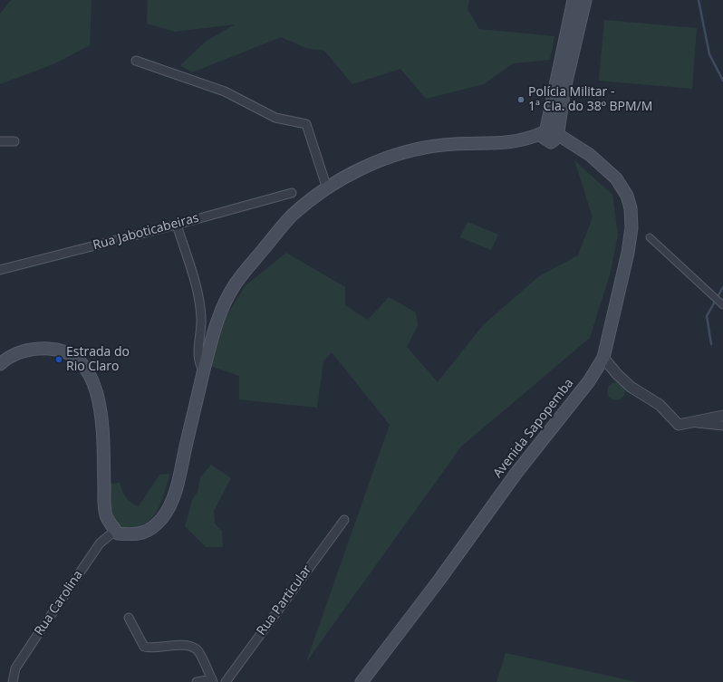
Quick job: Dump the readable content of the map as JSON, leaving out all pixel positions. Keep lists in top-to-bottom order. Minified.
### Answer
{"streets":{"main road":["Avenida Sapopemba"],"street":["Rua Jaboticabeiras","Rua Particular","Rua Carolina"]},"places":["Polícia Militar - 1ª Cia. do 38º BPM/M","Estrada do Rio Claro"]}
